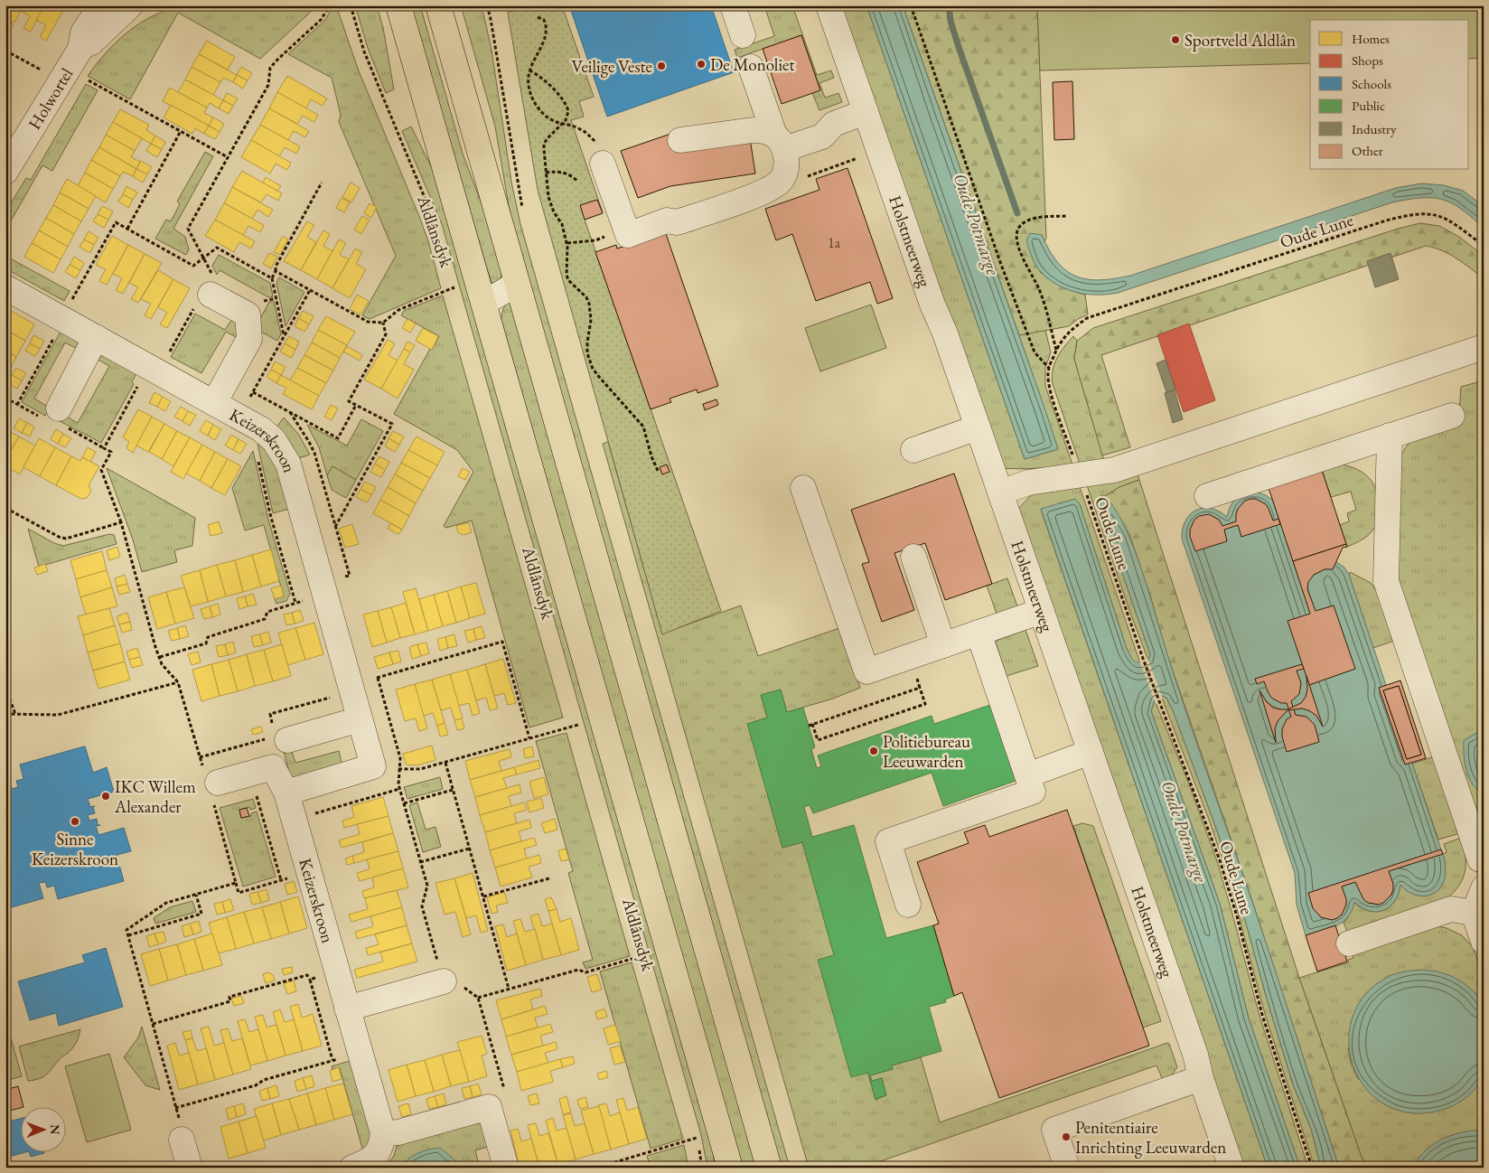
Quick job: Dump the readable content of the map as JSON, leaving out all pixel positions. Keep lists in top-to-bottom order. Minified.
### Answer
{"streets":{"main road":["Aldlânsdyk"],"street":["Holwortel","Holstmeerweg","Keizerskroon"],"path":["Oude Lune"]},"water":["Oude Potmarge"],"places":["Sportveld Aldlân","De Monoliet","Veilige Veste","Politiebureau Leeuwarden","IKC Willem Alexander","Sinne Keizerskroon","Penitentiaire Inrichting Leeuwarden"],"house_numbers":["1a"],"legend":["Homes","Shops","Schools","Public","Industry","Other"],"north":"right"}
